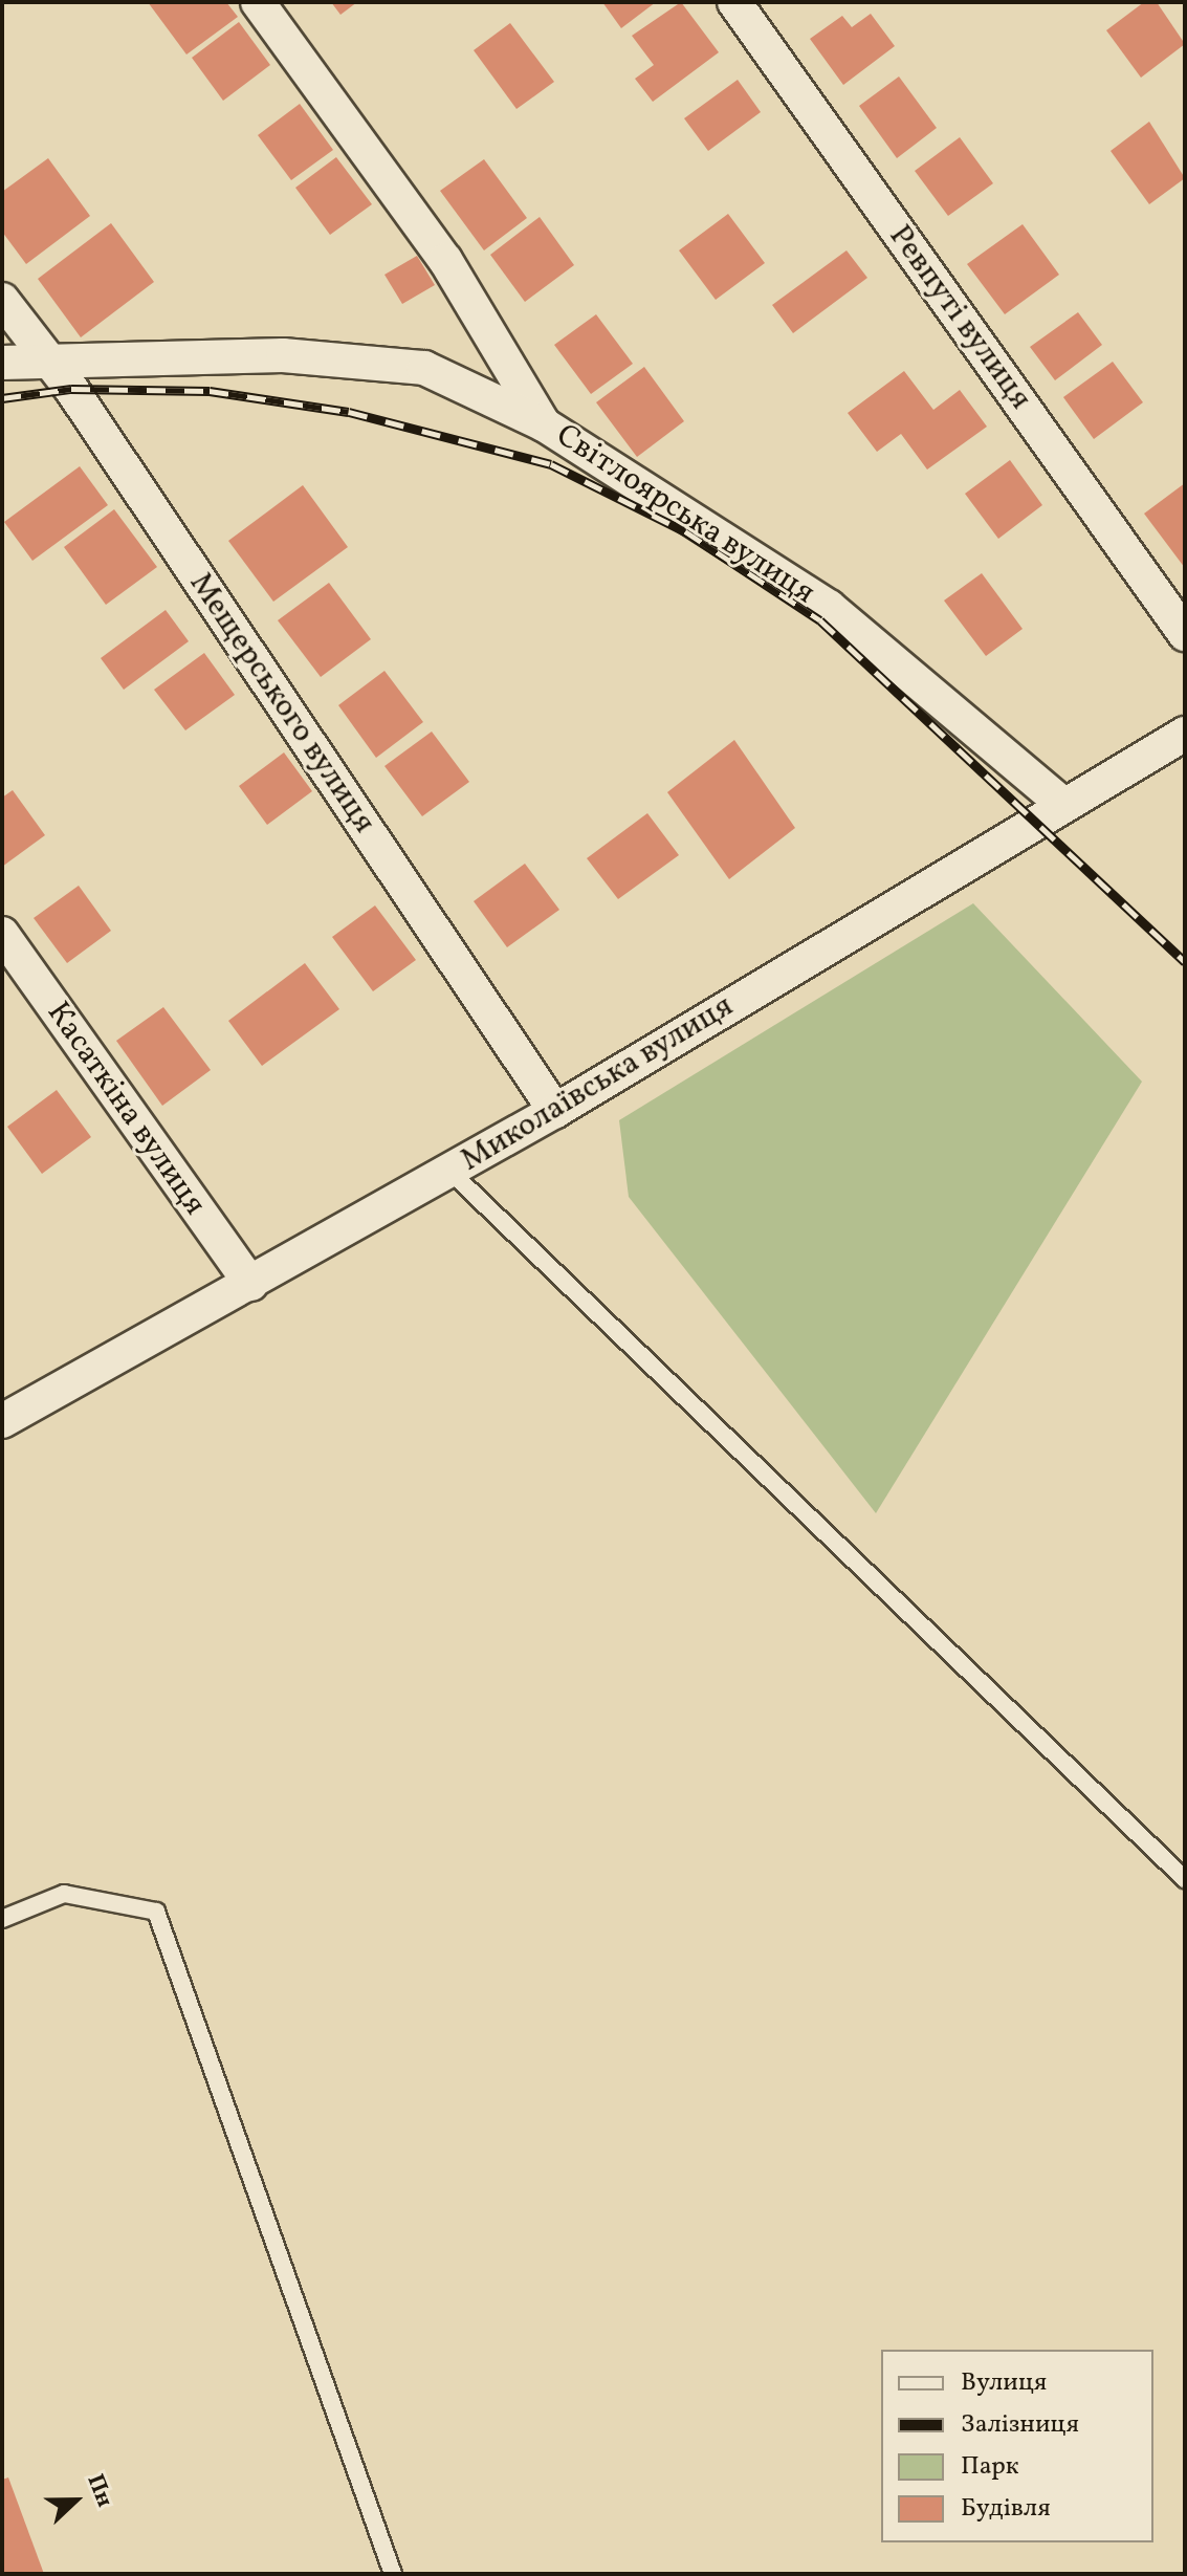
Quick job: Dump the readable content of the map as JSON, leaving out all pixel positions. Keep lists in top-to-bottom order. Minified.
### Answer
{"streets":{"street":["Ревпуті вулиця","Світлоярська вулиця","Мещерського вулиця","Миколаївська вулиця","Касаткіна вулиця"]},"crossings":[["Світлоярська вулиця","Миколаївська вулиця"],["Мещерського вулиця","Миколаївська вулиця"],["Миколаївська вулиця","Касаткіна вулиця"]],"legend":["Вулиця","Залізниця","Парк","Будівля"],"north":"right"}
